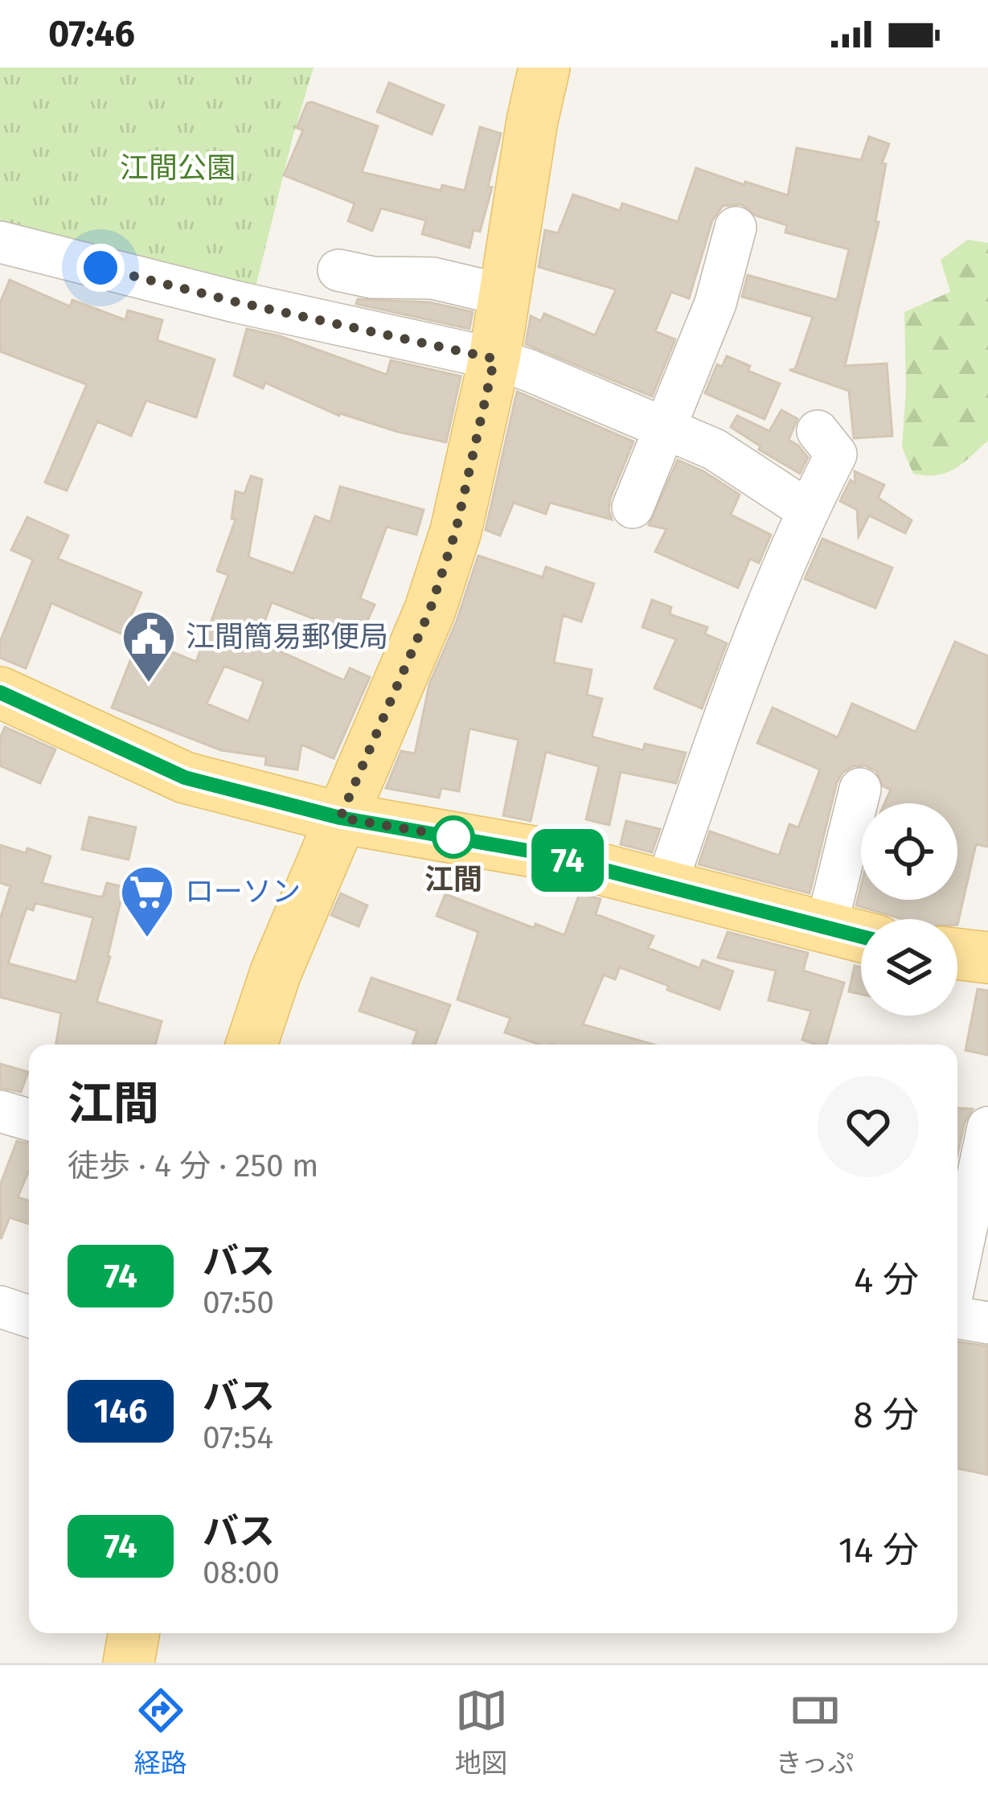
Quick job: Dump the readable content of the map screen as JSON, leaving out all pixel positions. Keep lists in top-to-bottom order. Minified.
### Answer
{"parks":["江間公園"],"places":{"public building":["江間簡易郵便局"],"other":["江間"],"supermarket":["ローソン"]},"lines":["bus line 74"],"page":{"status":"07:46","on_map":"74","heading":["江間","徒歩 · 4 分 · 250 m"],"list":[{"mark":"74","name":"バス","note":"07:50","value":"4 分"},{"mark":"146","name":"バス","note":"07:54","value":"8 分"},{"mark":"74","name":"バス","note":"08:00","value":"14 分"}],"tabs":["経路","地図","きっぷ"]}}
